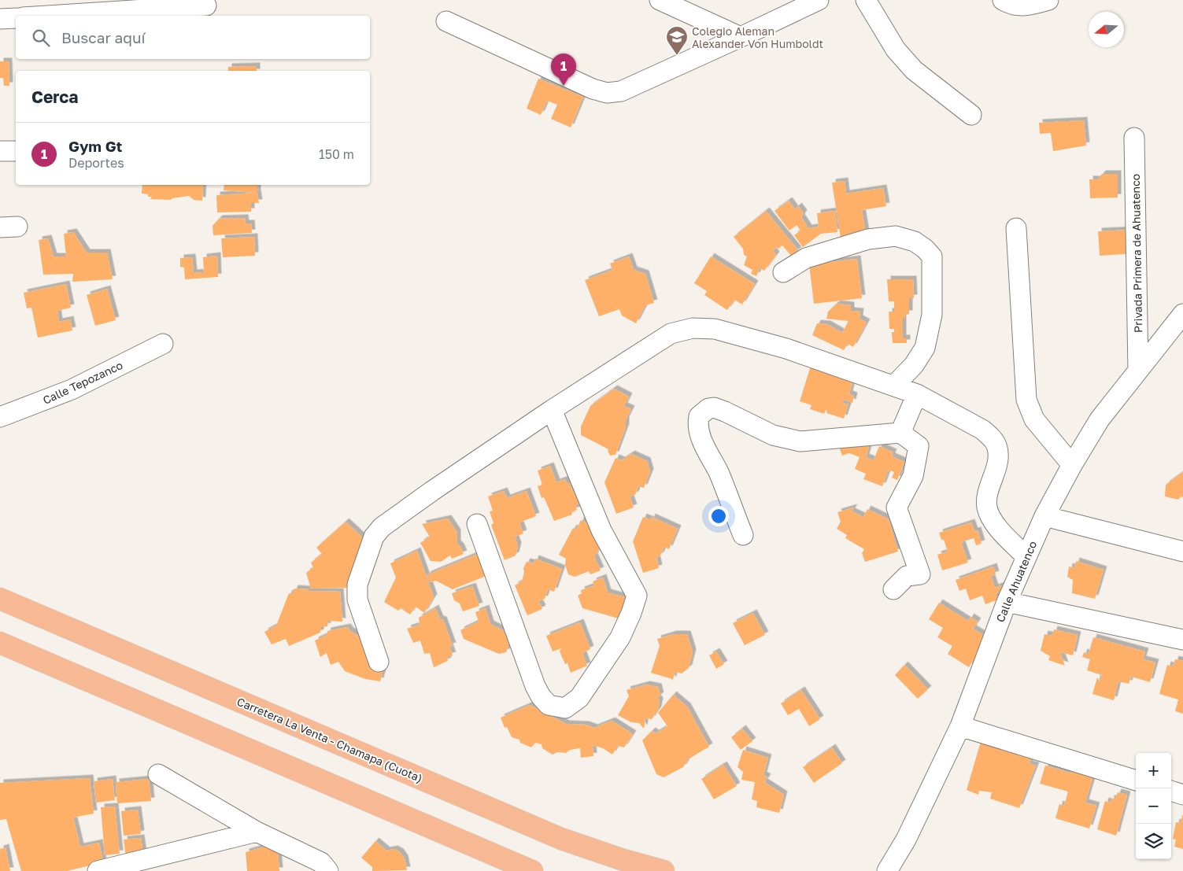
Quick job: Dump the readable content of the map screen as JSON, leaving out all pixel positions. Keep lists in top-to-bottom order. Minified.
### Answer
{"streets":{"highway":["Carretera La Venta - Chamapa (Cuota)"],"street":["Privada Primera de Ahuatenco","Calle Tepozanco","Calle Ahuatenco"]},"crossings":[["Privada Primera de Ahuatenco","Calle Ahuatenco"]],"places":{"school or university":["Colegio Aleman Alexander Von Humboldt"]},"north":"left","page":{"search":"Buscar aquí","pins":"1","heading":"Cerca","list":[{"mark":"1","name":"Gym Gt","note":"Deportes","value":"150 m"}],"map_buttons":["+","−"]}}
